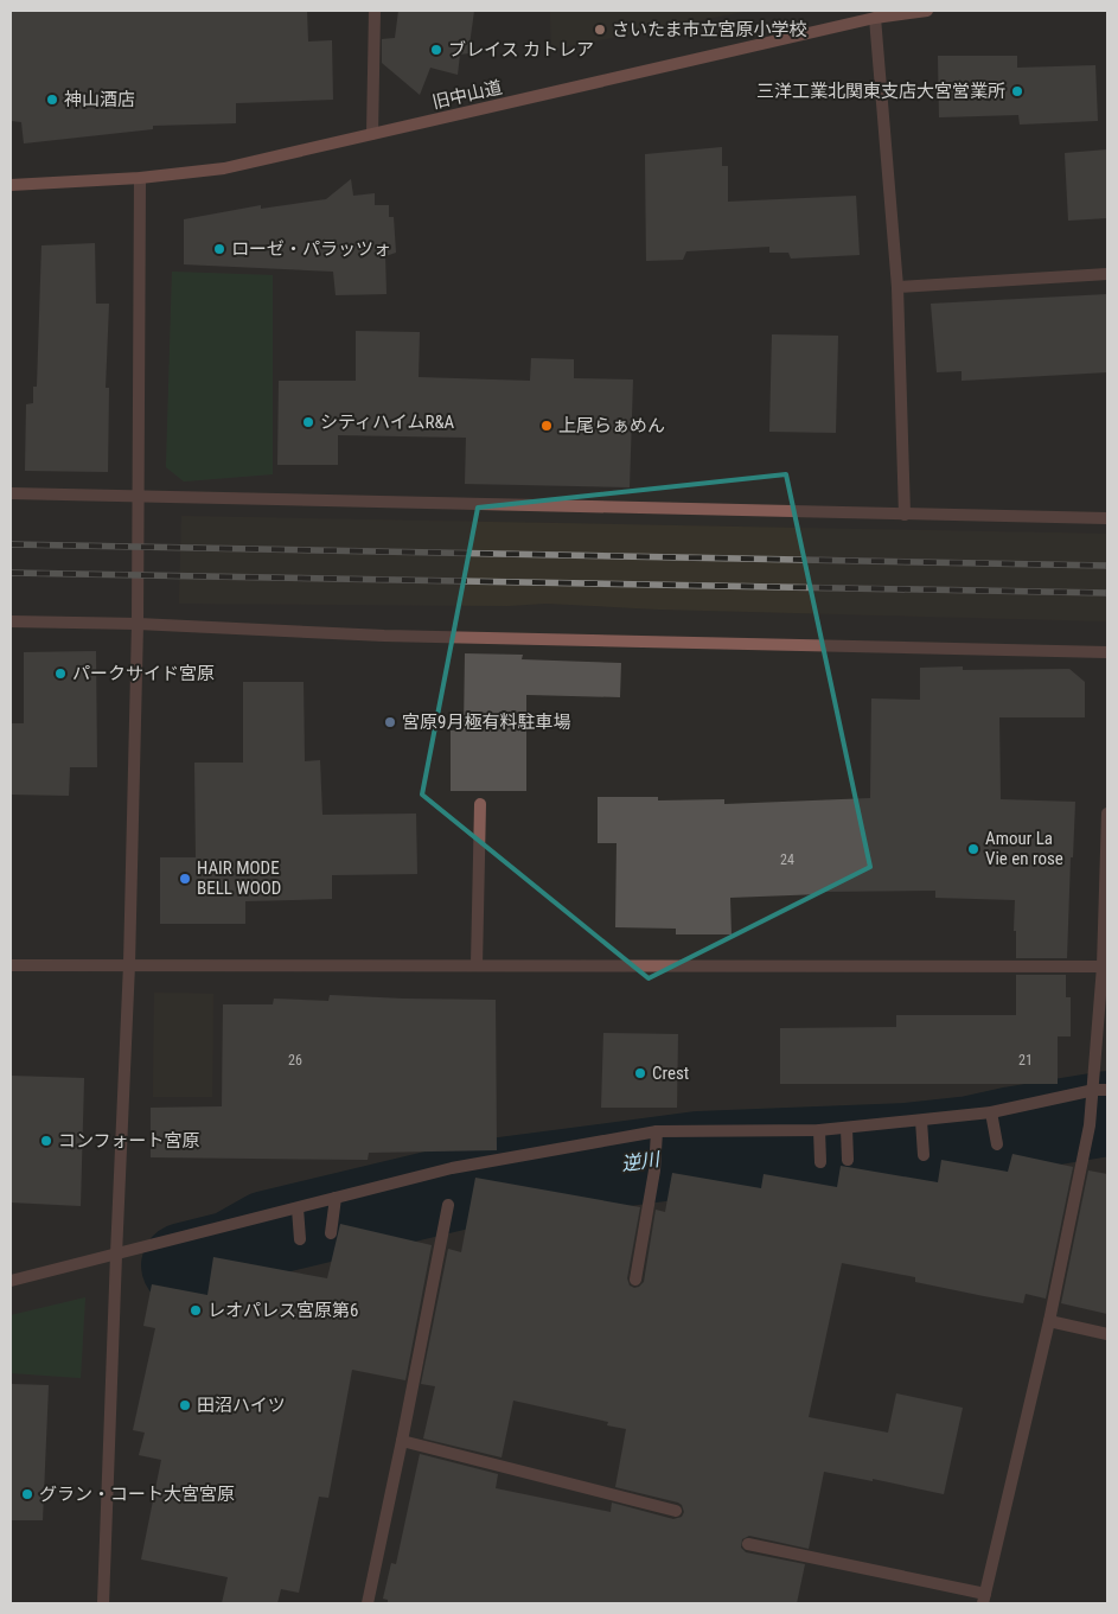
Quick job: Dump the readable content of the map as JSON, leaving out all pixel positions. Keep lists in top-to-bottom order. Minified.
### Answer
{"streets":{"main road":["旧中山道"]},"water":["逆川"],"places":["さいたま市立宮原小学校","ブレイス カトレア","三洋工業北関東支店大宮営業所","神山酒店","ローゼ・パラッツォ","シティハイムR&A","上尾らぁめん","パークサイド宮原","宮原9月極有料駐車場","Amour La Vie en rose","HAIR MODE BELL WOOD","Crest","コンフォート宮原","レオパレス宮原第6","田沼ハイツ","グラン・コート大宮宮原"],"house_numbers":["24","26","21"]}
